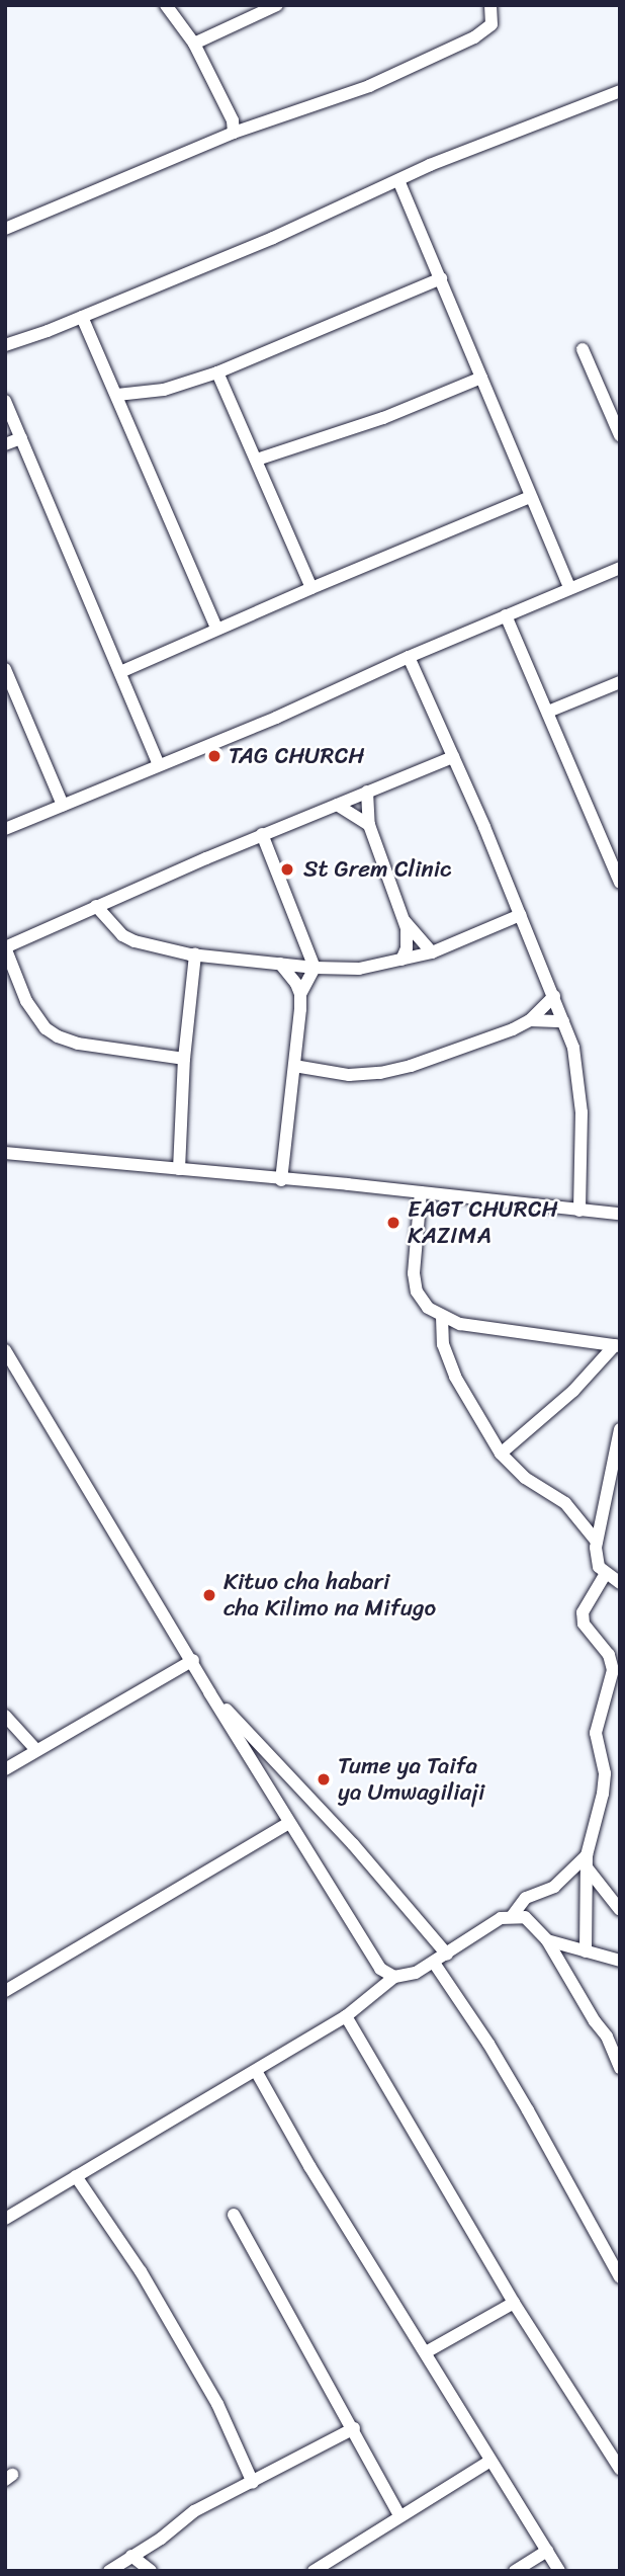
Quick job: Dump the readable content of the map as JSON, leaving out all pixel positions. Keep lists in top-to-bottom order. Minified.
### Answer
{"places":["TAG CHURCH","St Grem Clinic","EAGT CHURCH KAZIMA","Kituo cha habari cha Kilimo na Mifugo","Tume ya Taifa ya Umwagiliaji"]}
